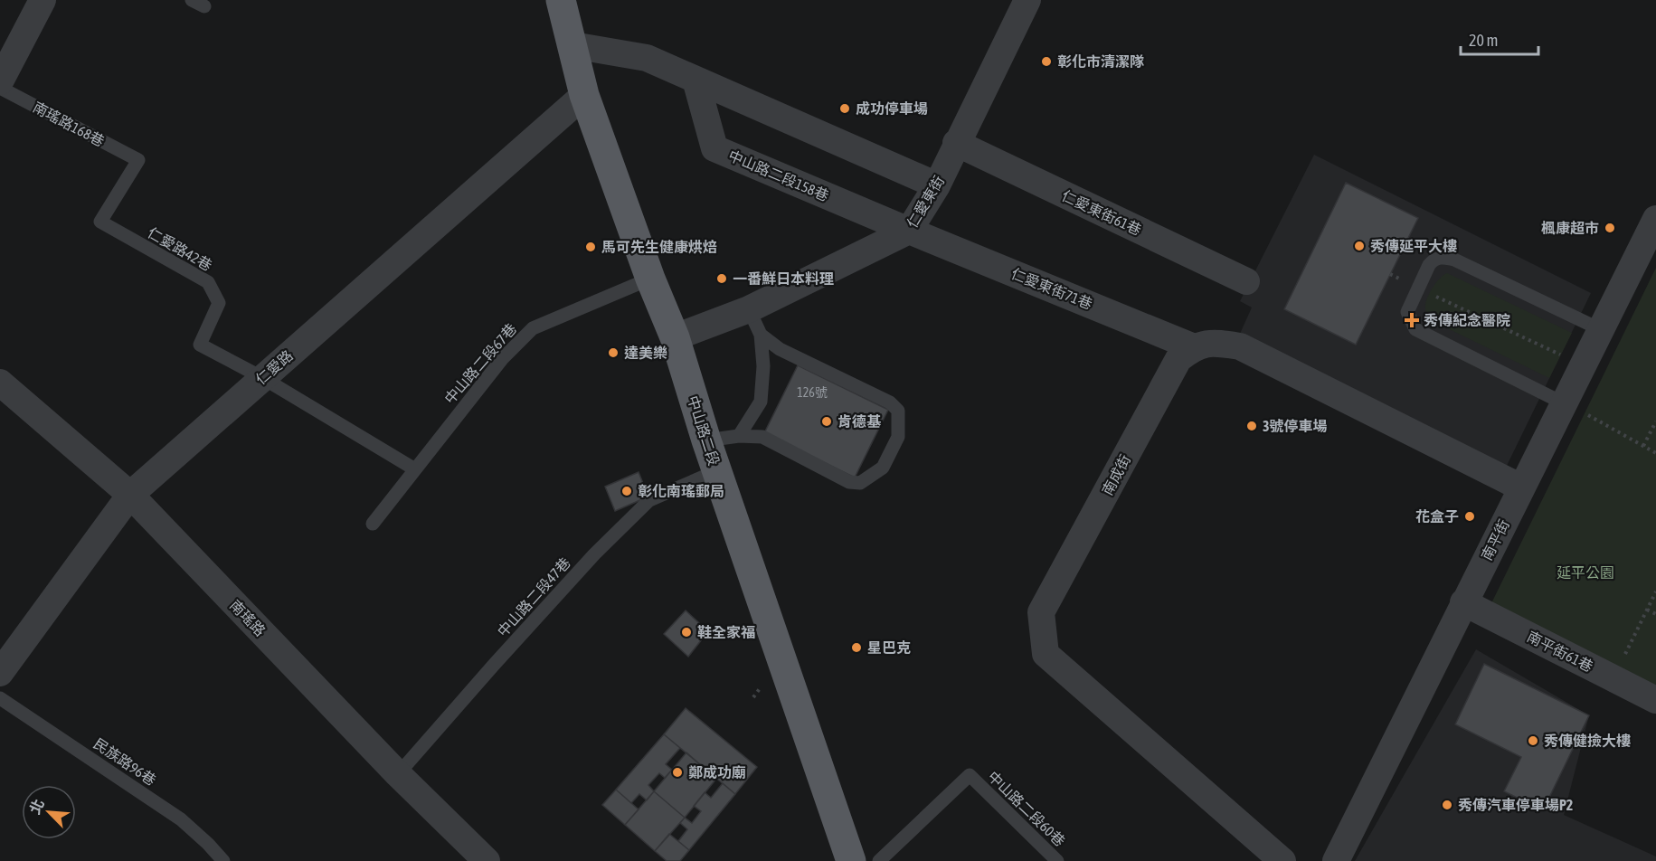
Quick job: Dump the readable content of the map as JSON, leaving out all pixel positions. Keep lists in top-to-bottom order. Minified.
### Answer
{"streets":{"main road":["中山路二段"],"street":["中山路二段158巷","仁愛東街","仁愛東街61巷","仁愛東街71巷","仁愛路","南成街","南平街","南瑤路","南平街61巷"],"lane":["南瑤路168巷","仁愛路42巷","中山路二段67巷","中山路二段47巷","民族路96巷","中山路二段60巷"]},"crossings":[["南瑤路168巷","仁愛路42巷"],["中山路二段158巷","仁愛東街"],["中山路二段158巷","仁愛東街71巷"],["仁愛東街","仁愛東街61巷"],["仁愛東街","仁愛東街71巷"],["仁愛東街","中山路二段"],["仁愛路42巷","仁愛路"],["仁愛東街71巷","南成街"],["中山路二段67巷","中山路二段"],["仁愛路","中山路二段"],["仁愛路","南瑤路"],["中山路二段","中山路二段47巷"],["南平街","南平街61巷"],["中山路二段47巷","南瑤路"]],"parks":["延平公園"],"places":{"other":["彰化市清潔隊","成功停車場","楓康超市","秀傳延平大樓","馬可先生健康烘焙","一番鮮日本料理","達美樂","肯德基","3號停車場","彰化南瑤郵局","花盒子","鞋全家福","星巴克","秀傳健撿大樓","鄭成功廟","秀傳汽車停車場P2"],"health":["秀傳紀念醫院"]},"house_numbers":["126號"],"scale_bar":"20 m","north":"top left"}
